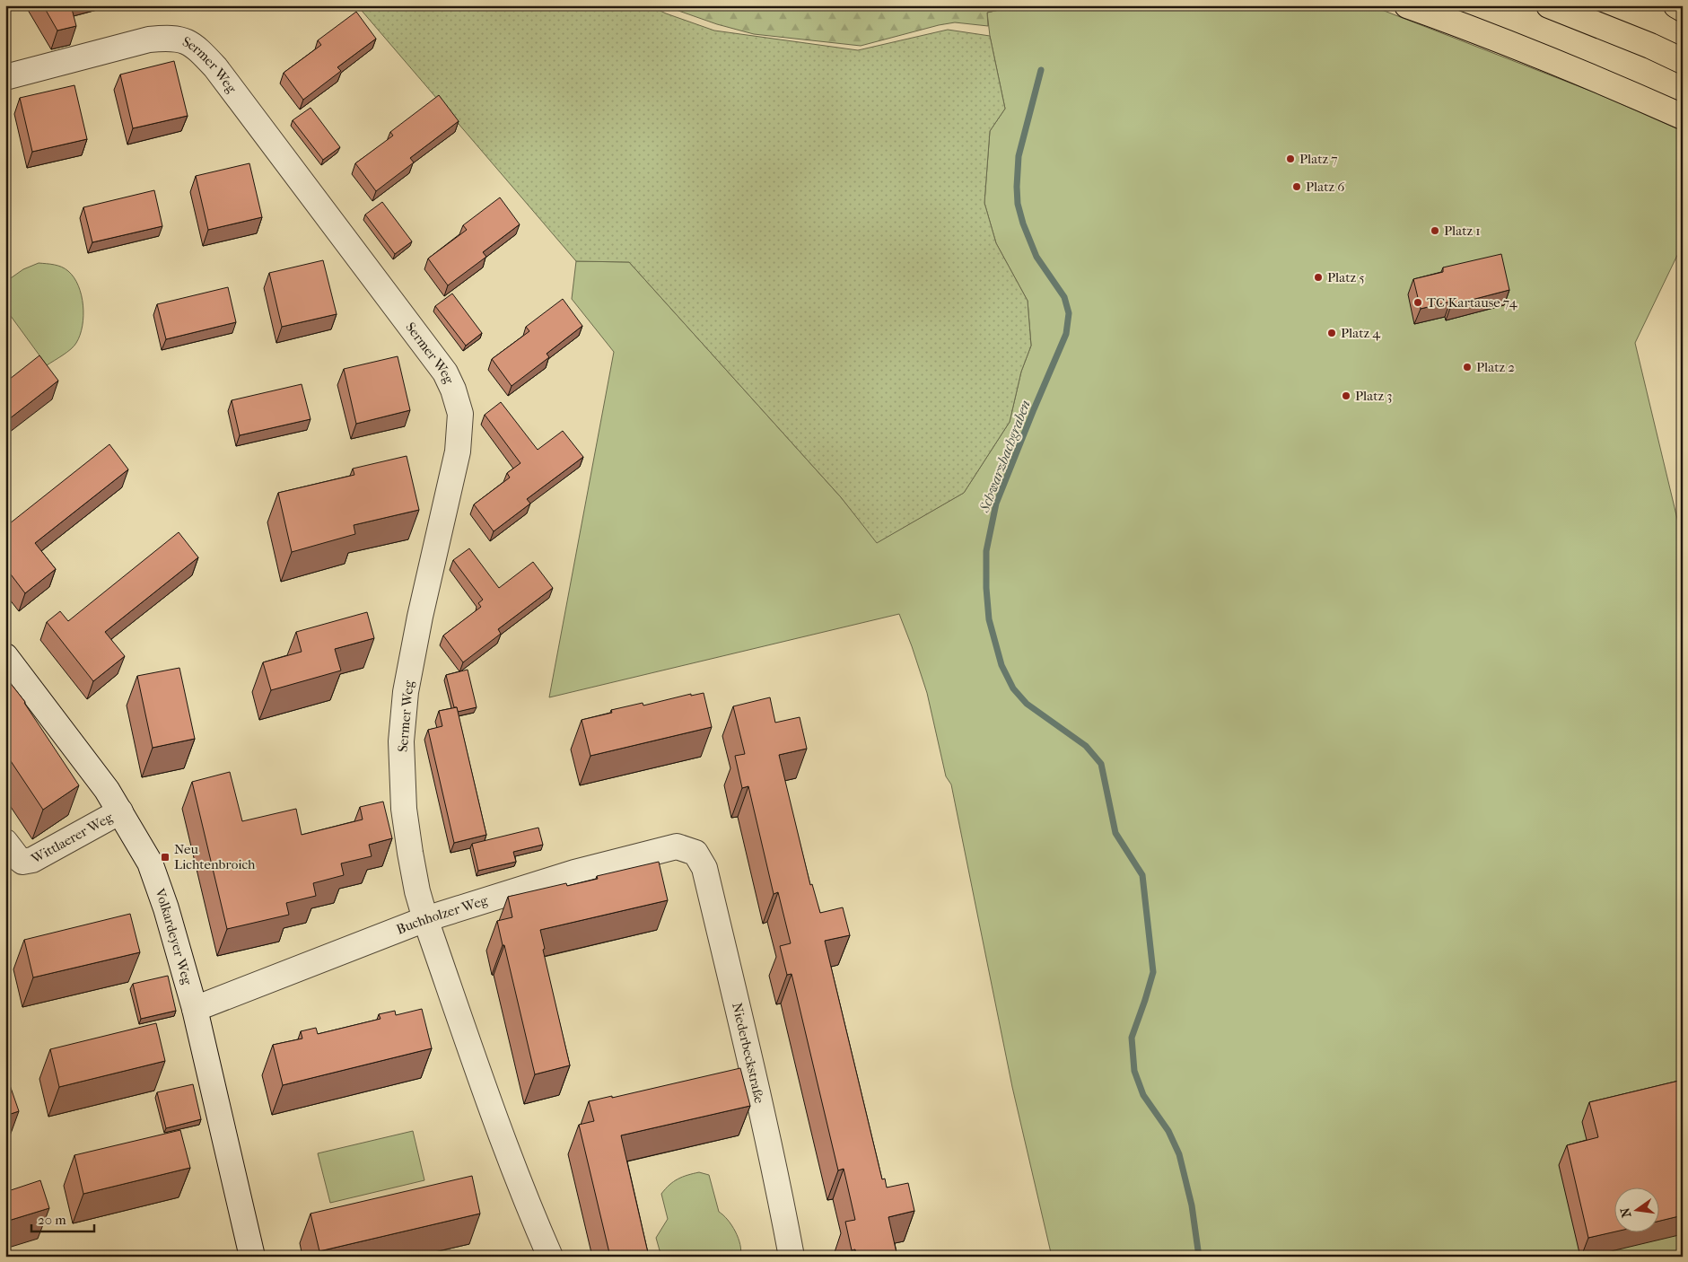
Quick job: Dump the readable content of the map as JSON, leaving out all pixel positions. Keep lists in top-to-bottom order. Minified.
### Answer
{"streets":{"street":["Sermer Weg","Wittlaerer Weg","Buchholzer Weg","Volkardeyer Weg","Niederbeckstraße"]},"crossings":[["Sermer Weg","Buchholzer Weg"],["Wittlaerer Weg","Volkardeyer Weg"],["Buchholzer Weg","Volkardeyer Weg"],["Buchholzer Weg","Niederbeckstraße"]],"water":["Schwarzbachgraben"],"places":{"other":["Platz 7","Platz 6","Platz 1","Platz 5","TC Kartause 74","Platz 4","Platz 2","Platz 3"],"transit":["Neu Lichtenbroich"]},"scale_bar":"20 m","north":"left"}
